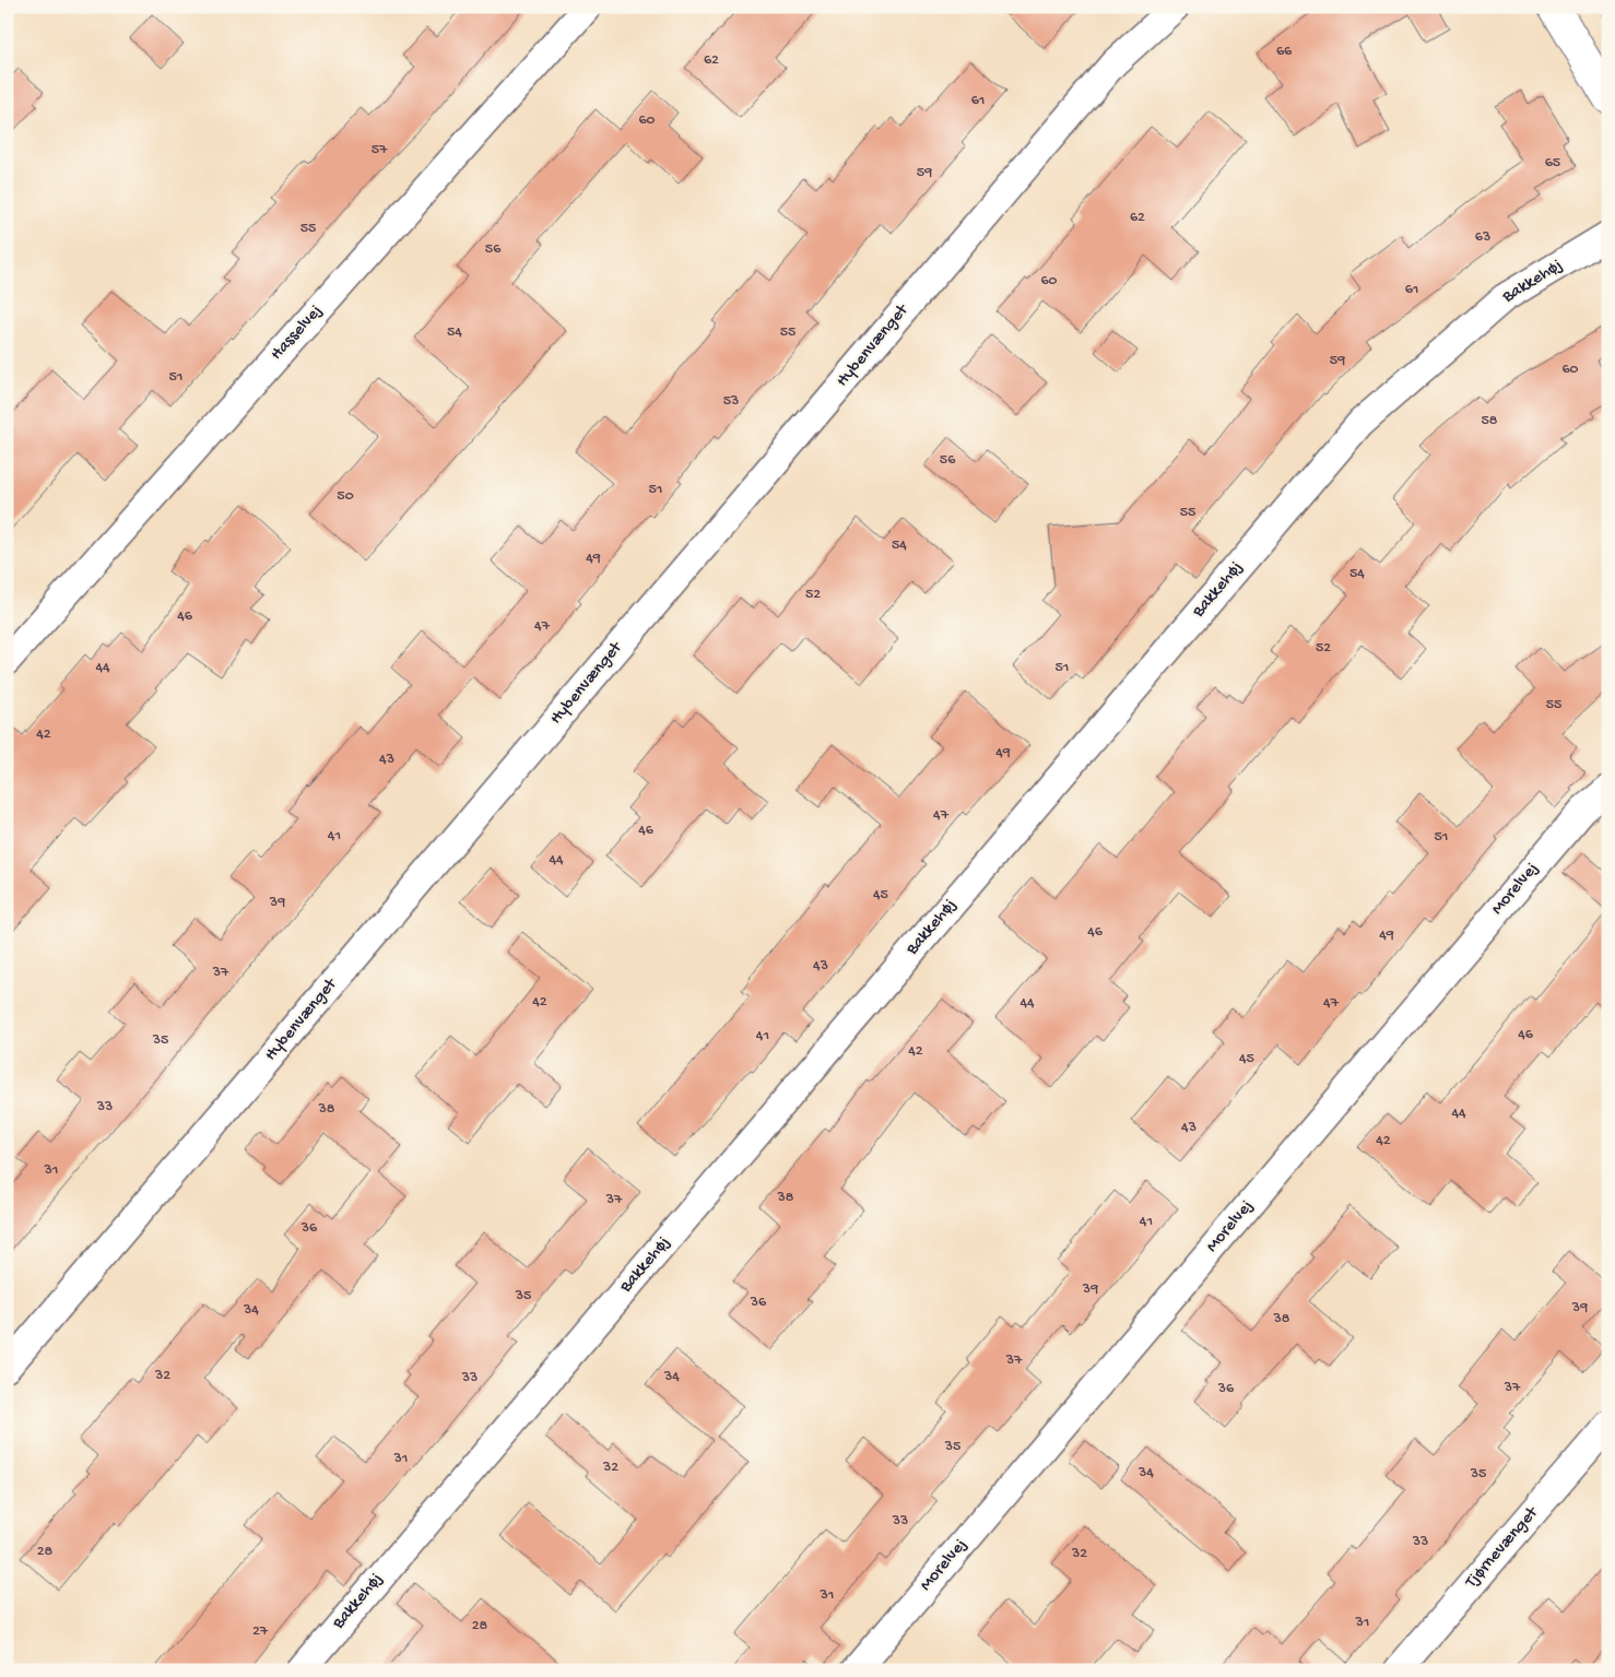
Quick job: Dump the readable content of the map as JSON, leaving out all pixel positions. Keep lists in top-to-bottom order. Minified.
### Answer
{"streets":{"street":["Bakkehøj","Hasselvej","Hybenvænget","Morelvej","Tjørnevænget"]},"house_numbers":["66","62","61","60","57","65","59","62","55","63","56","60","61","54","55","59","60","51","53","58","56","51","50","55","54","49","54","52","46","47","52","44","51","55","42","49","43","47","46","41","51","44","45","39","46","49","43","37","42","44","47","46","41","35","42","45","33","38","44","43","42","31","38","37","41","36","39","35","36","39","34","38","37","32","34","33","37","36","35","31","32","34","35","33","33","28","32","31","31","28","27"]}
